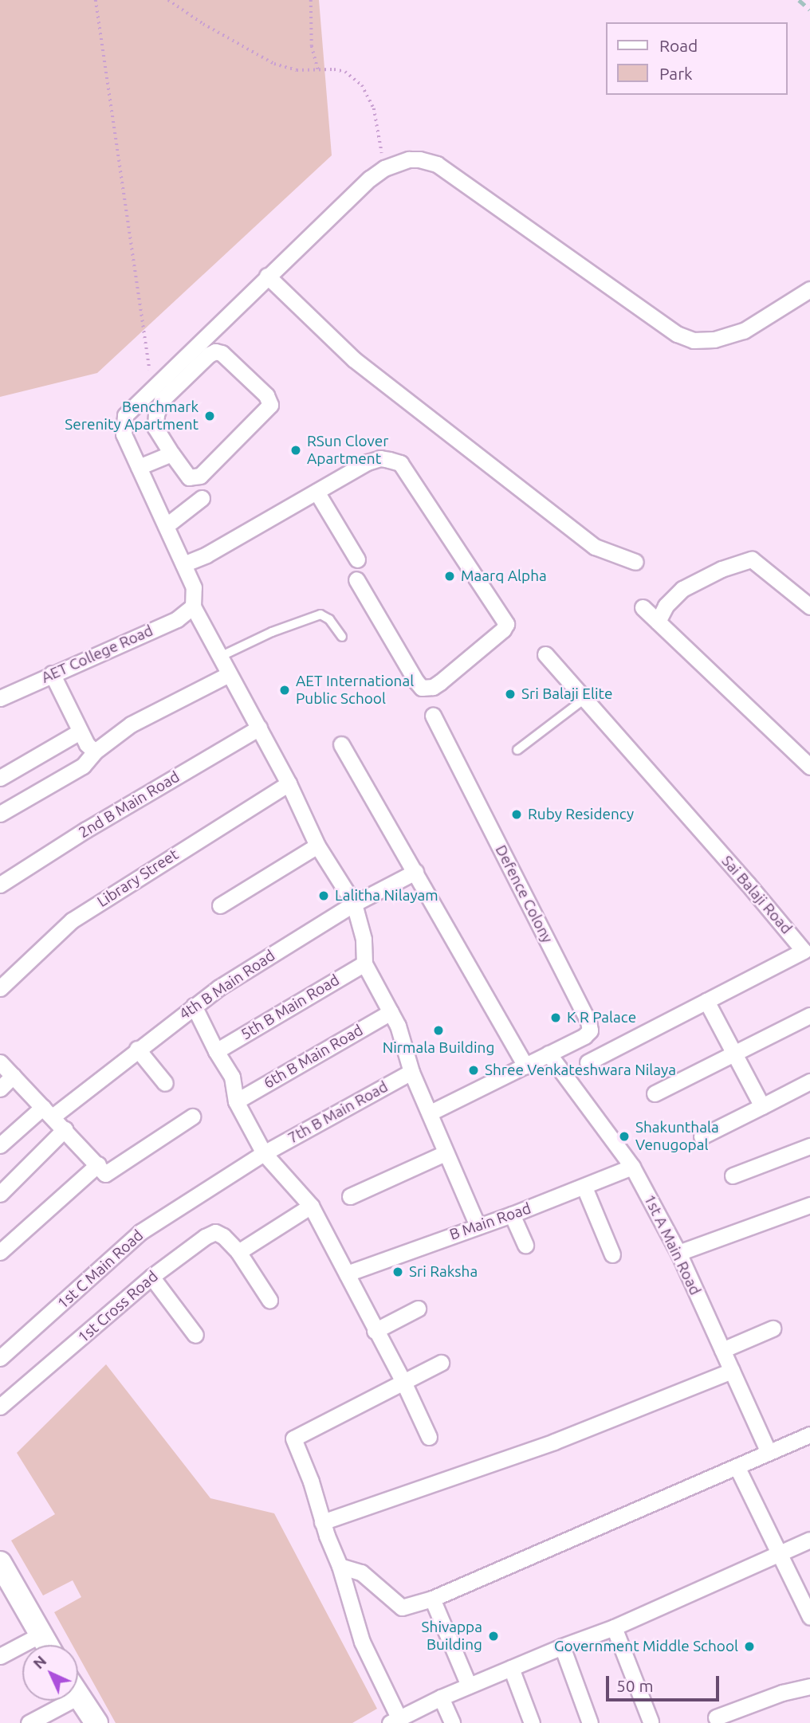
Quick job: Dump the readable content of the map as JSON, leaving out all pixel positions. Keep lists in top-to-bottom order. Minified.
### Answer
{"streets":{"street":["AET College Road","2nd B Main Road","Library Street","Defence Colony","Sai Balaji Road","4th B Main Road","5th B Main Road","6th B Main Road","7th B Main Road","B Main Road","1st A Main Road","1st C Main Road","1st Cross Road"]},"crossings":[["Defence Colony","1st A Main Road"],["7th B Main Road","1st C Main Road"],["B Main Road","1st A Main Road"]],"places":["Benchmark Serenity Apartment","RSun Clover Apartment","Maarq Alpha","AET International Public School","Sri Balaji Elite","Ruby Residency","Lalitha Nilayam","K R Palace","Nirmala Building","Shree Venkateshwara Nilaya","Shakunthala Venugopal","Sri Raksha","Shivappa Building","Government Middle School"],"legend":["Road","Park"],"scale_bar":"50 m","north":"top left"}
